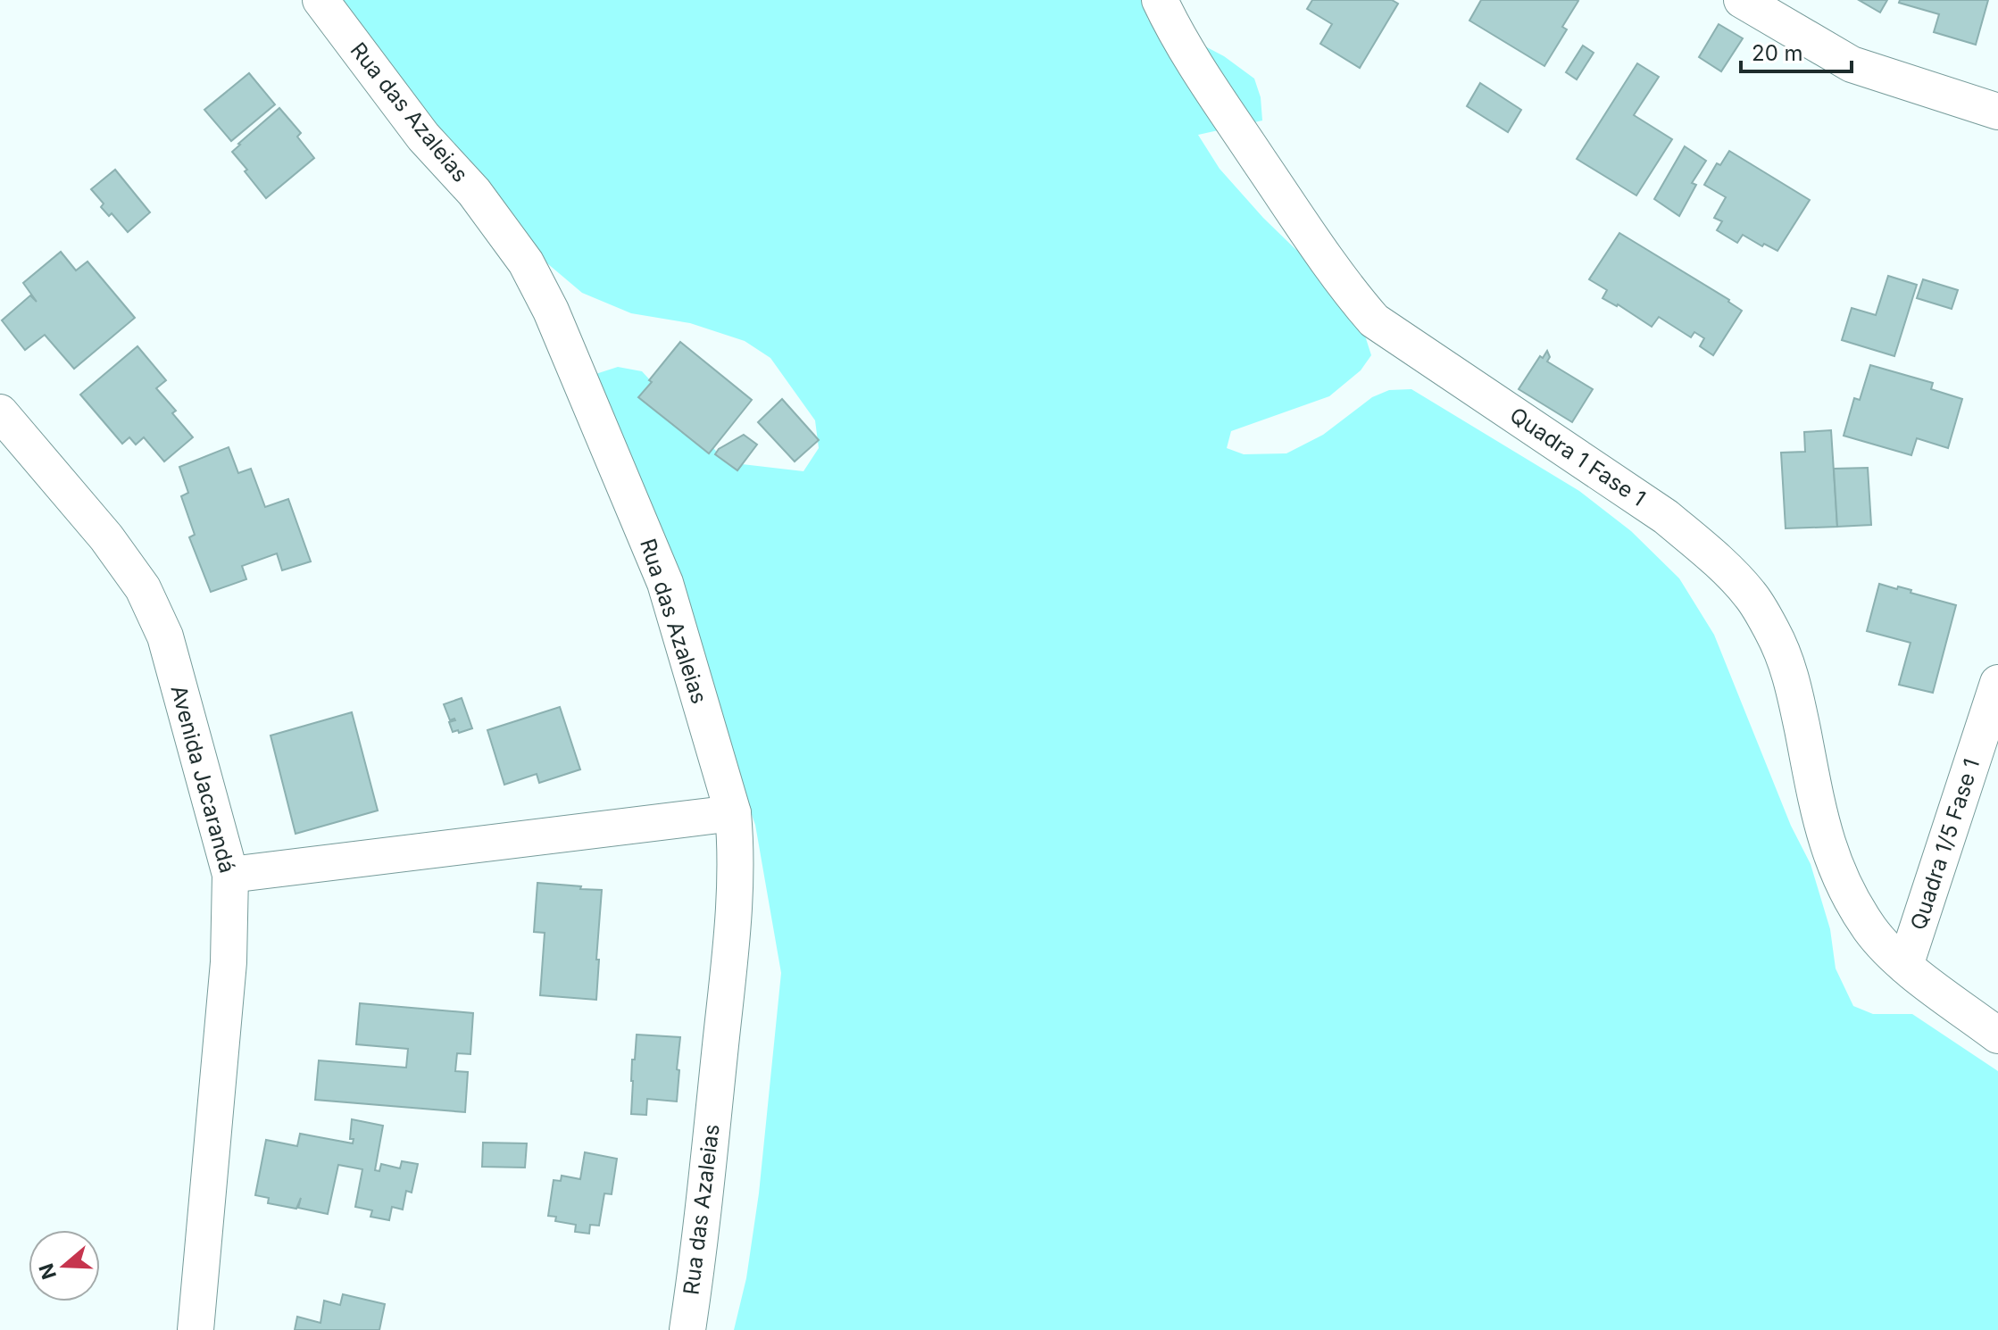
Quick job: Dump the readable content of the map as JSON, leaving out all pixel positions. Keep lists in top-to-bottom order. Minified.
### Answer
{"streets":{"street":["Rua das Azaleias","Quadra 1 Fase 1","Avenida Jacarandá","Quadra 1/5 Fase 1"]},"crossings":[["Quadra 1 Fase 1","Quadra 1/5 Fase 1"]],"scale_bar":"20 m","north":"left"}
